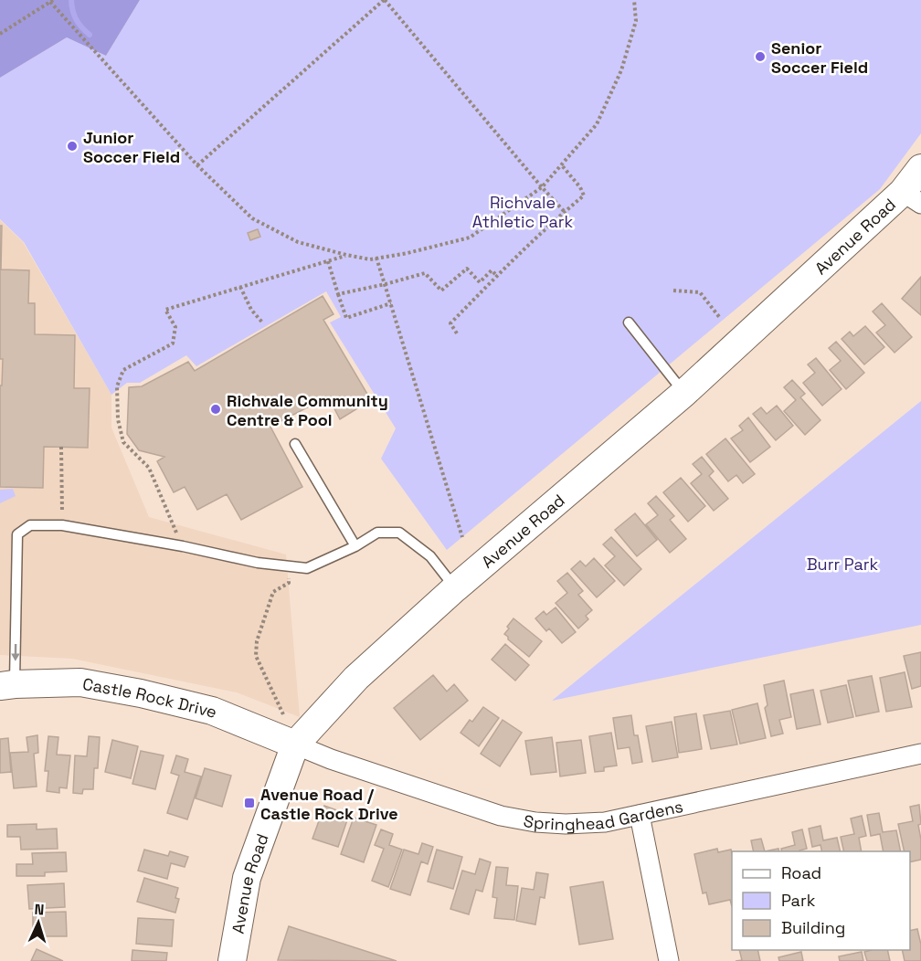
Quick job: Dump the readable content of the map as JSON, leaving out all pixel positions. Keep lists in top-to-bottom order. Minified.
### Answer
{"streets":{"street":["Avenue Road","Castle Rock Drive","Springhead Gardens"]},"crossings":[["Avenue Road","Castle Rock Drive"],["Avenue Road","Springhead Gardens"],["Castle Rock Drive","Springhead Gardens"]],"parks":["Richvale Athletic Park","Burr Park"],"places":{"other":["Senior Soccer Field","Junior Soccer Field","Richvale Community Centre & Pool"],"transit":["Avenue Road / Castle Rock Drive"]},"legend":["Road","Park","Building"],"north":"top"}
